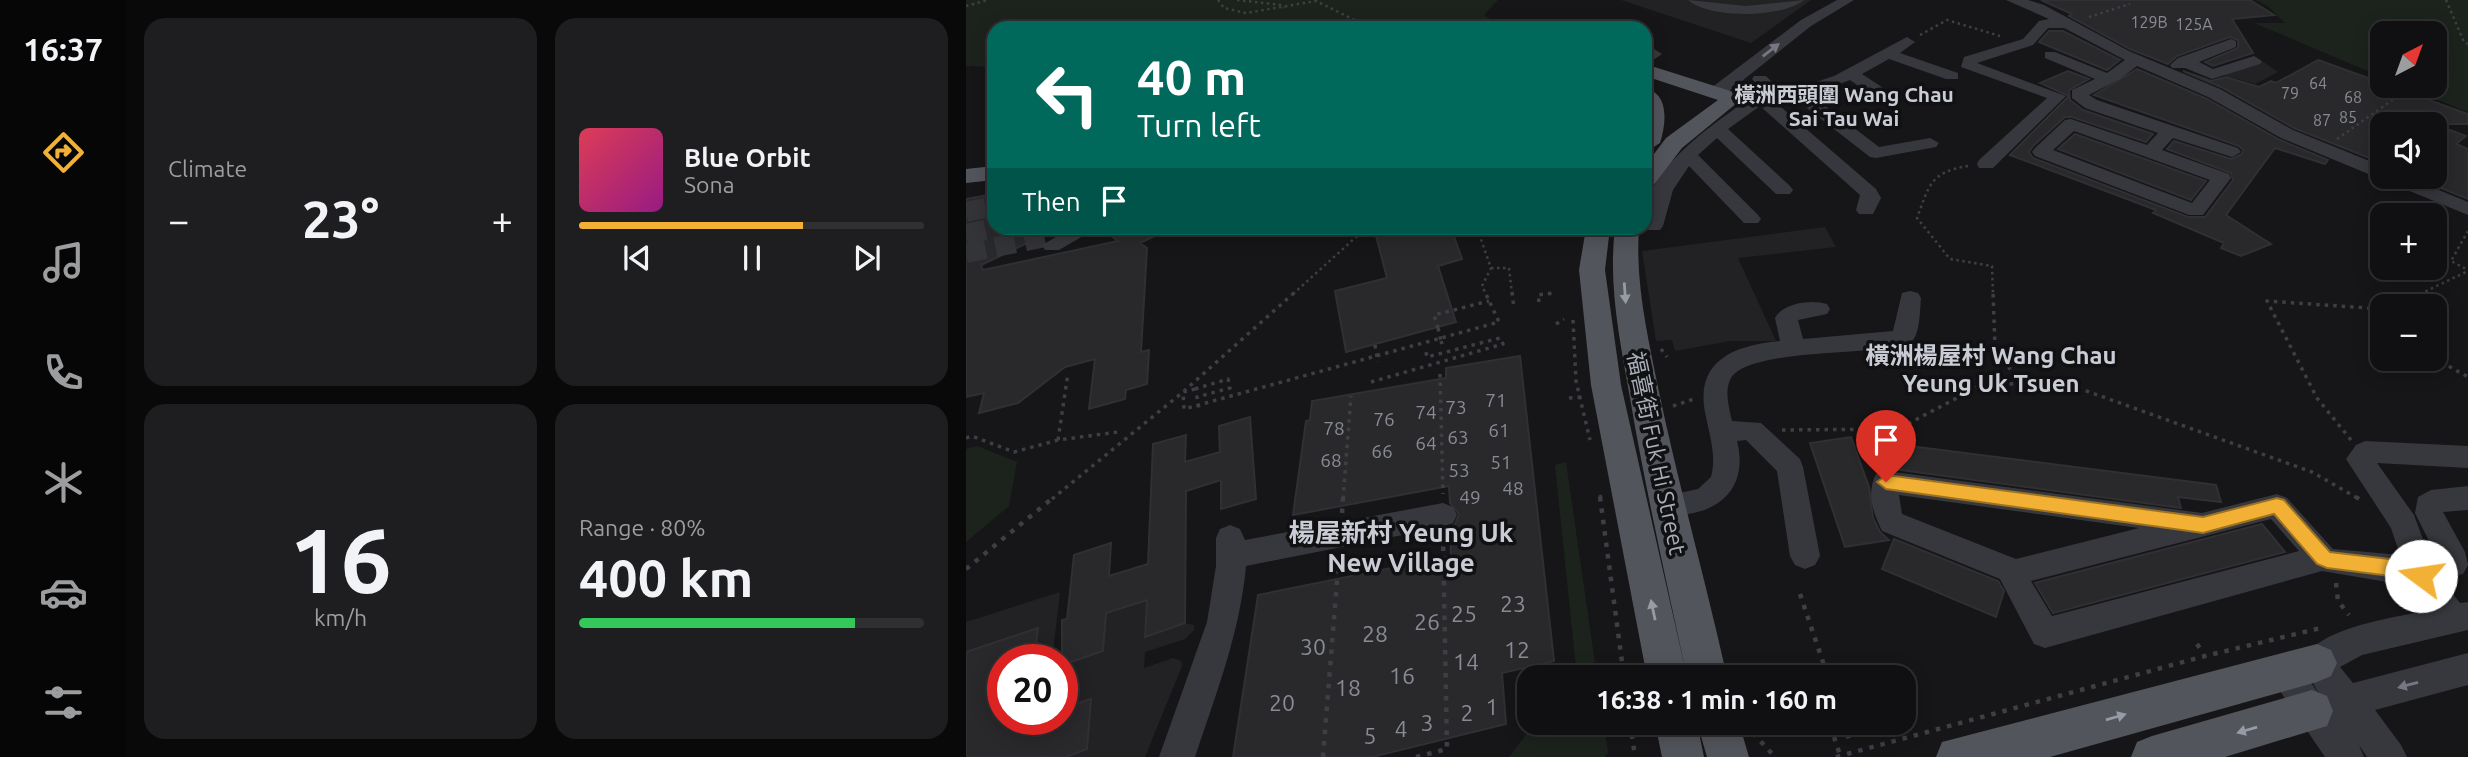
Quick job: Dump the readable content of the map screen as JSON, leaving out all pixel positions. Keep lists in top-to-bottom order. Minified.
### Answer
{"streets":{"main road":["福喜街 Fuk Hi Street"]},"districts":["橫洲西頭圍 Wang Chau Sai Tau Wai","橫洲楊屋村 Wang Chau Yeung Uk Tsuen","楊屋新村 Yeung Uk New Village"],"house_numbers":["129B","125A","64","79","68","85","87","71","73","74","76","78","61","63","64","66","68","51","53","48","49","23","25","26","28","30","12","14","16","18","20","1","2","3","4","5"],"north":"top right","page":{"tabs":"16:37","tile":["Climate",["16","km/h"],["Range · 80%","400 km"]],"map_buttons":["+","−"],"turn":["40 m","Turn left"],"song":["Blue Orbit","Sona"],"then":"Then","heat":["−","23°","+"],"limit":"20","trip":"16:38 · 1 min · 160 m"}}
